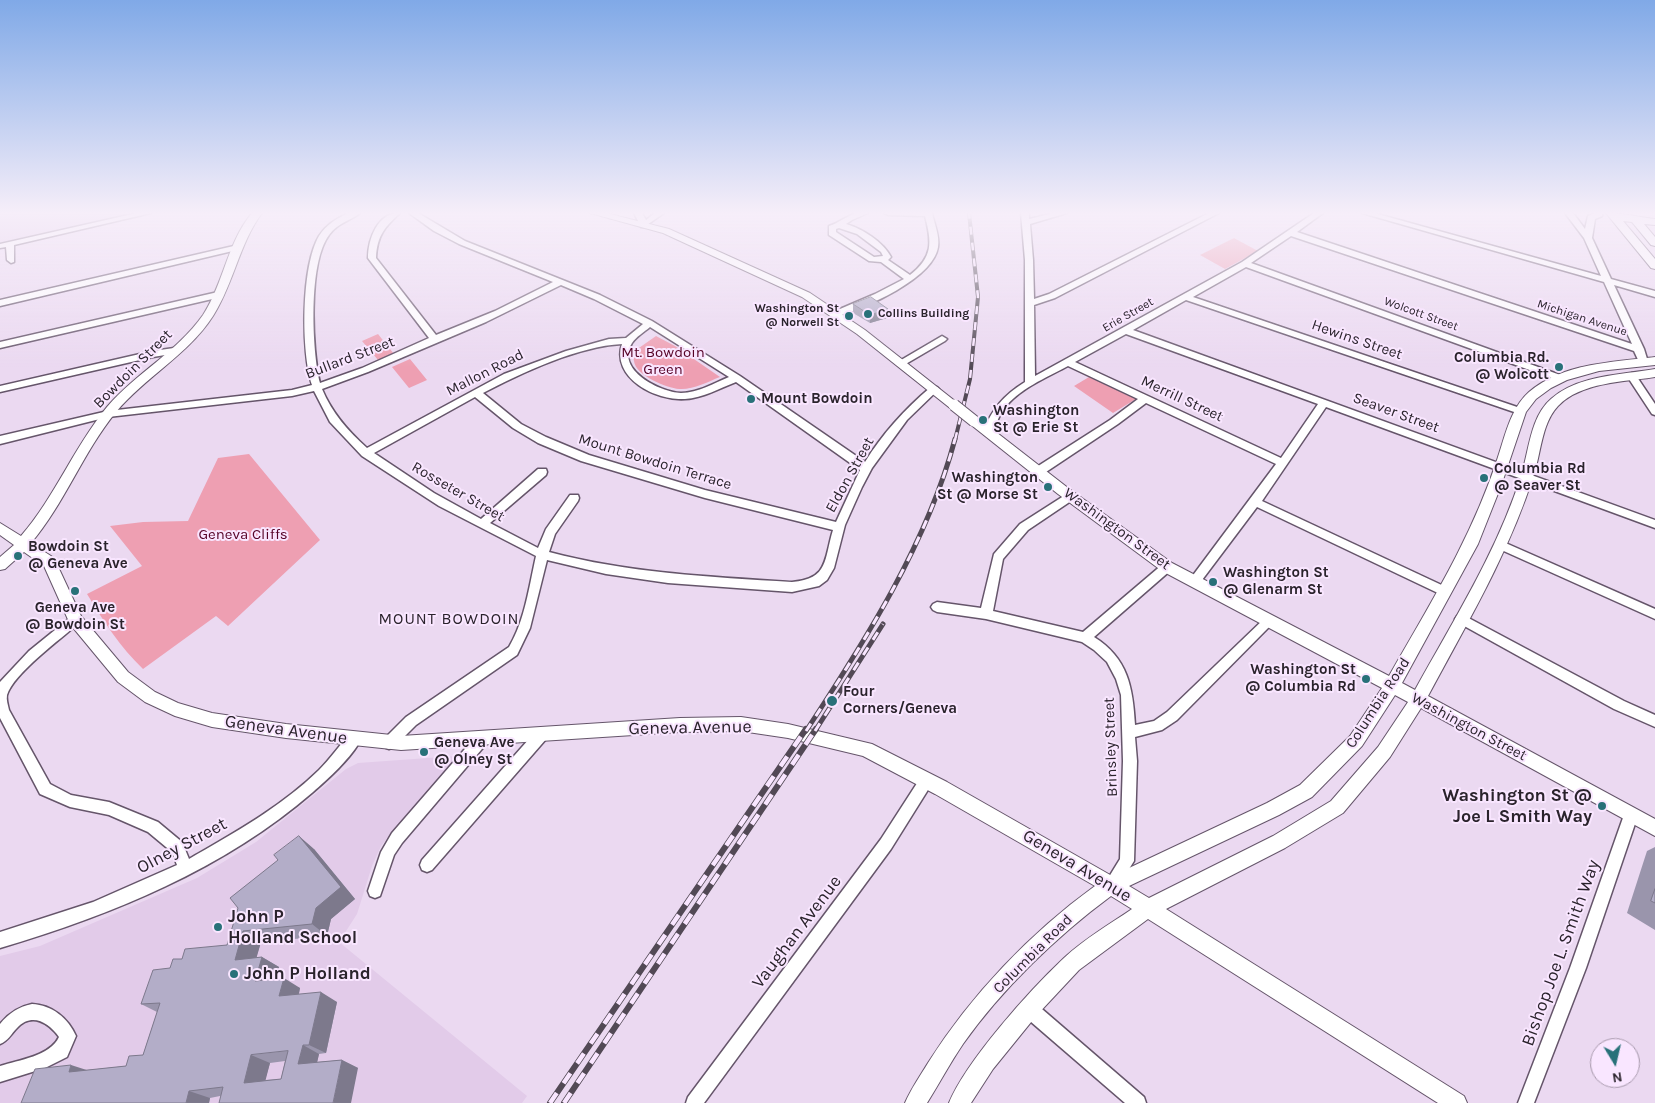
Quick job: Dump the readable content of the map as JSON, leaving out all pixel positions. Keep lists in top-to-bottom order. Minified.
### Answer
{"streets":{"main road":["Bowdoin Street","Washington Street","Columbia Road","Geneva Avenue"],"street":["Wolcott Street","Erie Street","Michigan Avenue","Hewins Street","Bullard Street","Mallon Road","Merrill Street","Seaver Street","Mount Bowdoin Terrace","Eldon Street","Rosseter Street","Brinsley Street","Olney Street","Vaughan Avenue","Bishop Joe L. Smith Way"]},"crossings":[["Wolcott Street","Columbia Road"],["Erie Street","Hewins Street"],["Erie Street","Merrill Street"],["Erie Street","Seaver Street"],["Erie Street","Washington Street"],["Hewins Street","Columbia Road"],["Bullard Street","Bowdoin Street"],["Bullard Street","Rosseter Street"],["Bowdoin Street","Geneva Avenue"],["Mallon Road","Mount Bowdoin Terrace"],["Mallon Road","Rosseter Street"],["Seaver Street","Columbia Road"],["Mount Bowdoin Terrace","Eldon Street"],["Eldon Street","Rosseter Street"],["Eldon Street","Washington Street"],["Washington Street","Columbia Road"],["Washington Street","Bishop Joe L. Smith Way"],["Columbia Road","Geneva Avenue"],["Columbia Road","Brinsley Street"],["Geneva Avenue","Brinsley Street"],["Geneva Avenue","Olney Street"],["Geneva Avenue","Vaughan Avenue"]],"districts":["MOUNT BOWDOIN"],"parks":["Mt. Bowdoin Green","Geneva Cliffs"],"places":["Collins Building","Washington St @ Norwell St","Columbia Rd. @ Wolcott","Mount Bowdoin","Washington St @ Erie St","Columbia Rd @ Seaver St","Washington St @ Morse St","Bowdoin St @ Geneva Ave","Washington St @ Glenarm St","Geneva Ave @ Bowdoin St","Washington St @ Columbia Rd","Four Corners/Geneva","Geneva Ave @ Olney St","Washington St @ Joe L Smith Way","John P Holland School","John P Holland"],"north":"bottom"}
